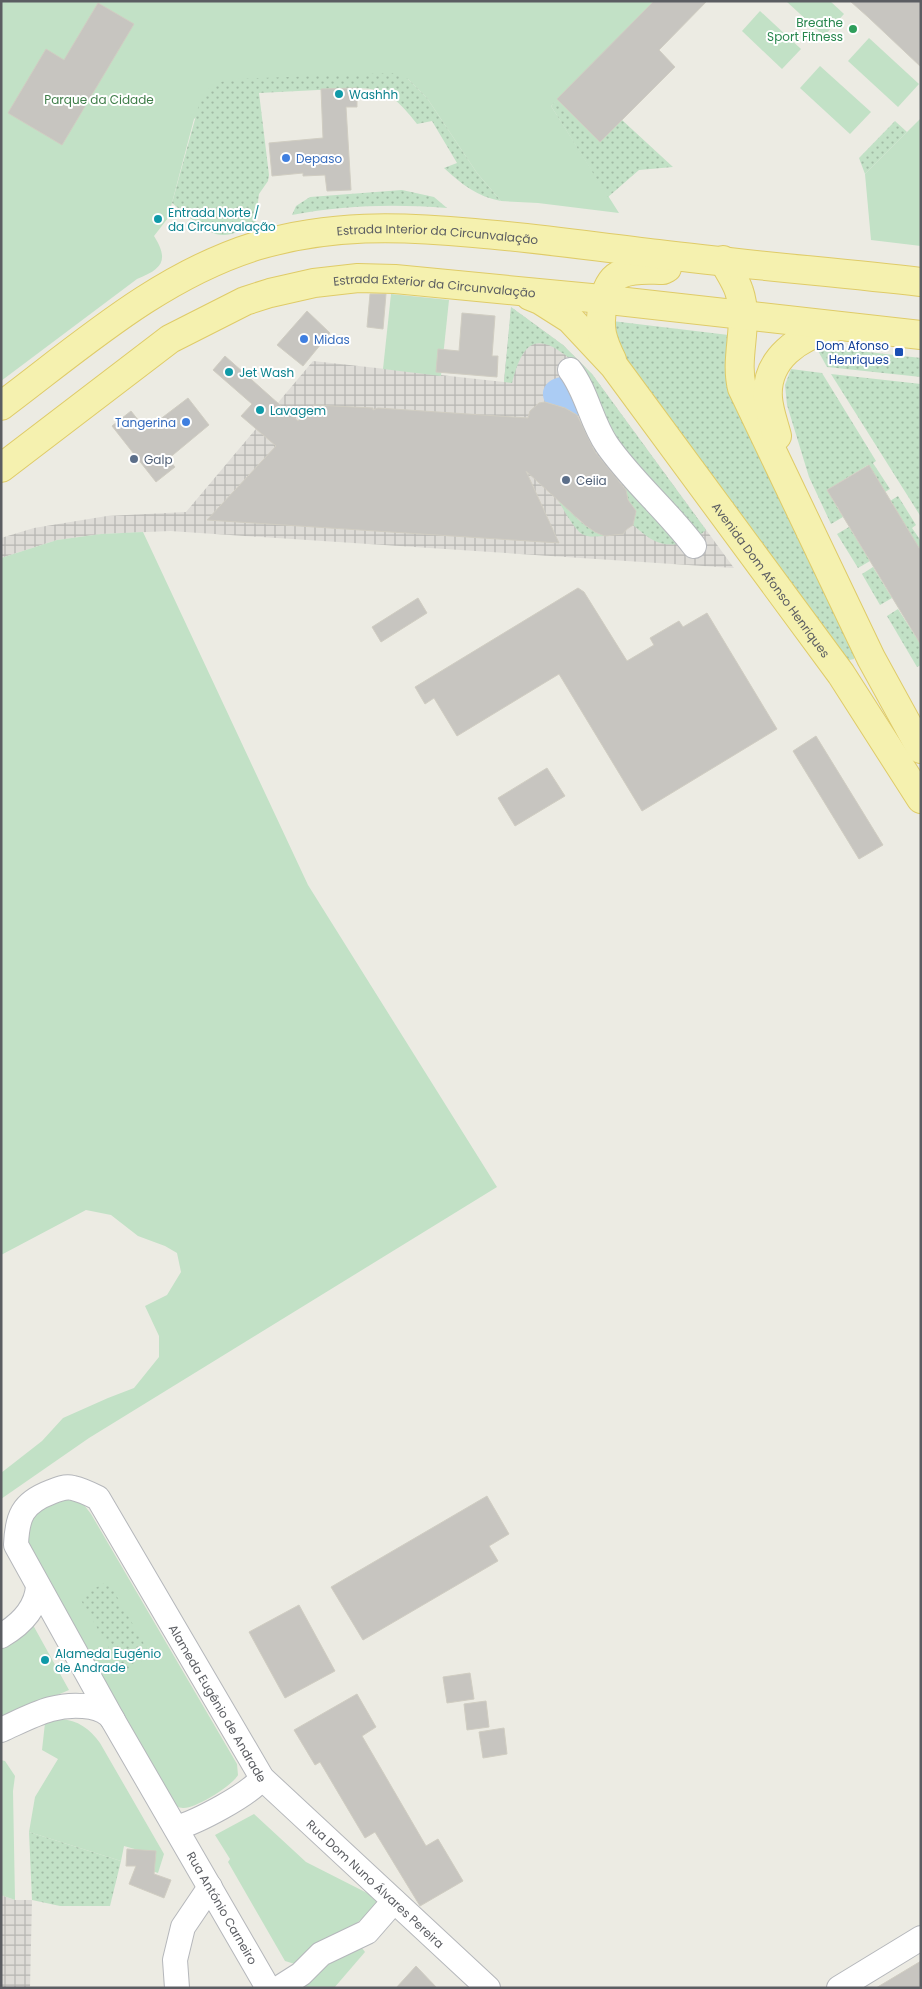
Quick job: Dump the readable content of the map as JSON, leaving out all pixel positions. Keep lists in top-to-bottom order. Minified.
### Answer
{"streets":{"main road":["Estrada Interior da Circunvalação","Estrada Exterior da Circunvalação","Avenida Dom Afonso Henriques"],"street":["Alameda Eugênio de Andrade","Rua Dom Nuno Álvares Pereira","Rua António Carneiro"]},"crossings":[["Alameda Eugênio de Andrade","Rua Dom Nuno Álvares Pereira"],["Alameda Eugênio de Andrade","Rua António Carneiro"]],"parks":["Parque da Cidade"],"places":{"other":["Breathe Sport Fitness","Washhh","Depaso","Entrada Norte / da Circunvalação","Midas","Jet Wash","Lavagem","Tangerina","Galp","Ceiia","Alameda Eugénio de Andrade"],"transit":["Dom Afonso Henriques"]}}
